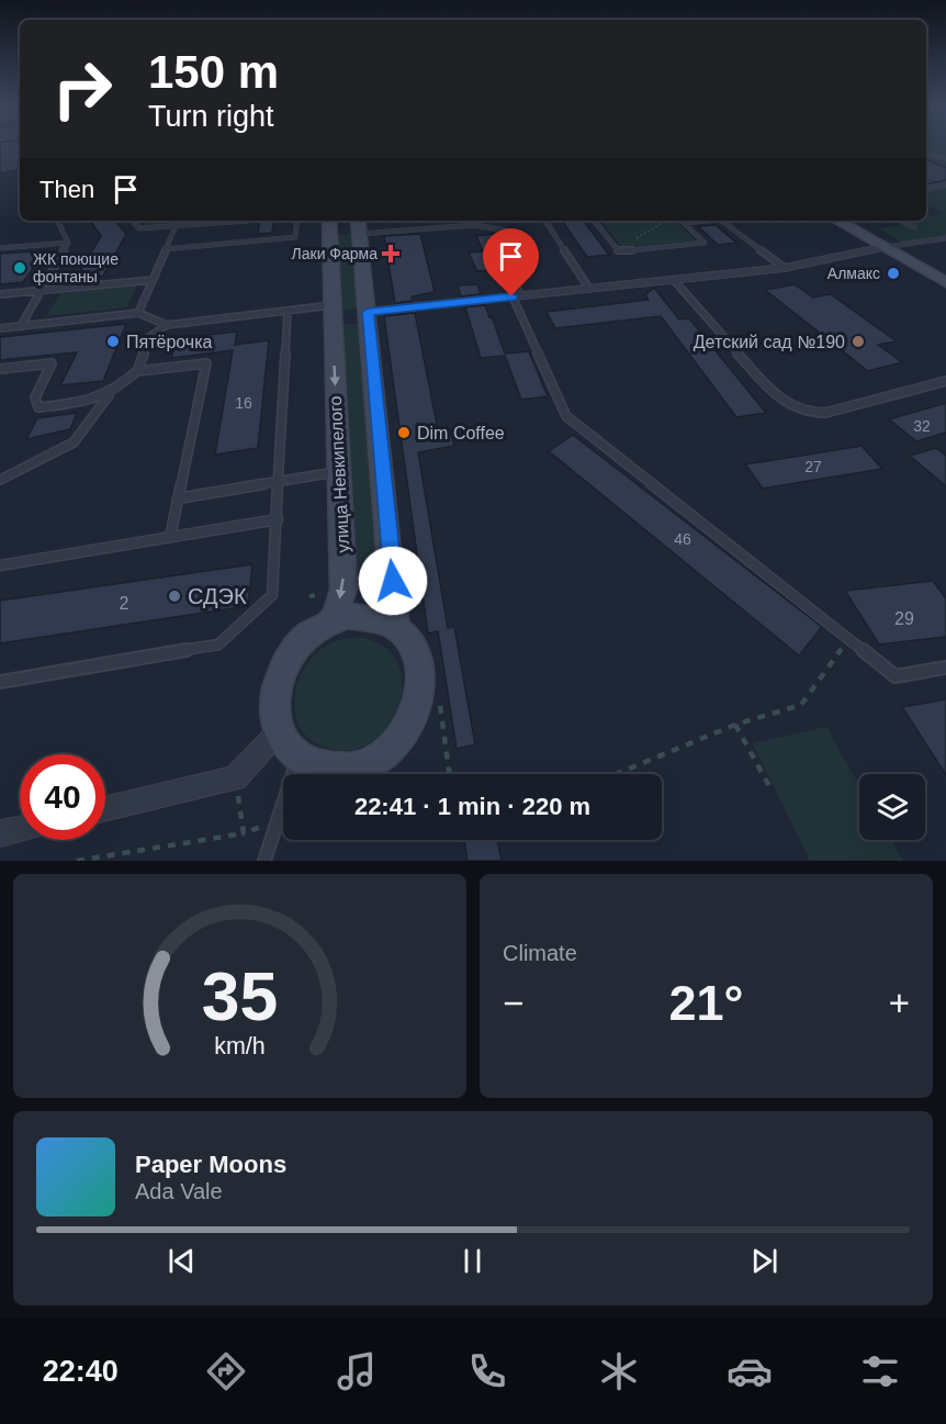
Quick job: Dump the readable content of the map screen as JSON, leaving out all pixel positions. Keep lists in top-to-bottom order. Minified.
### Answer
{"streets":{"street":["улица Невкипелого"]},"places":{"health":["Лаки Фарма"],"other":["ЖК поющие фонтаны","Алмакс","Пятёрочка","Детский сад №190","Dim Coffee","СДЭК"]},"house_numbers":["16","32","27","46","2","29"],"page":{"turn":["150 m","Turn right"],"then":"Then","limit":"40","trip":"22:41 · 1 min · 220 m","tile":"Climate","heat":["−","21°","+"],"song":["Paper Moons","Ada Vale"],"tabs":"22:40","gauge":["35","km/h"]}}
